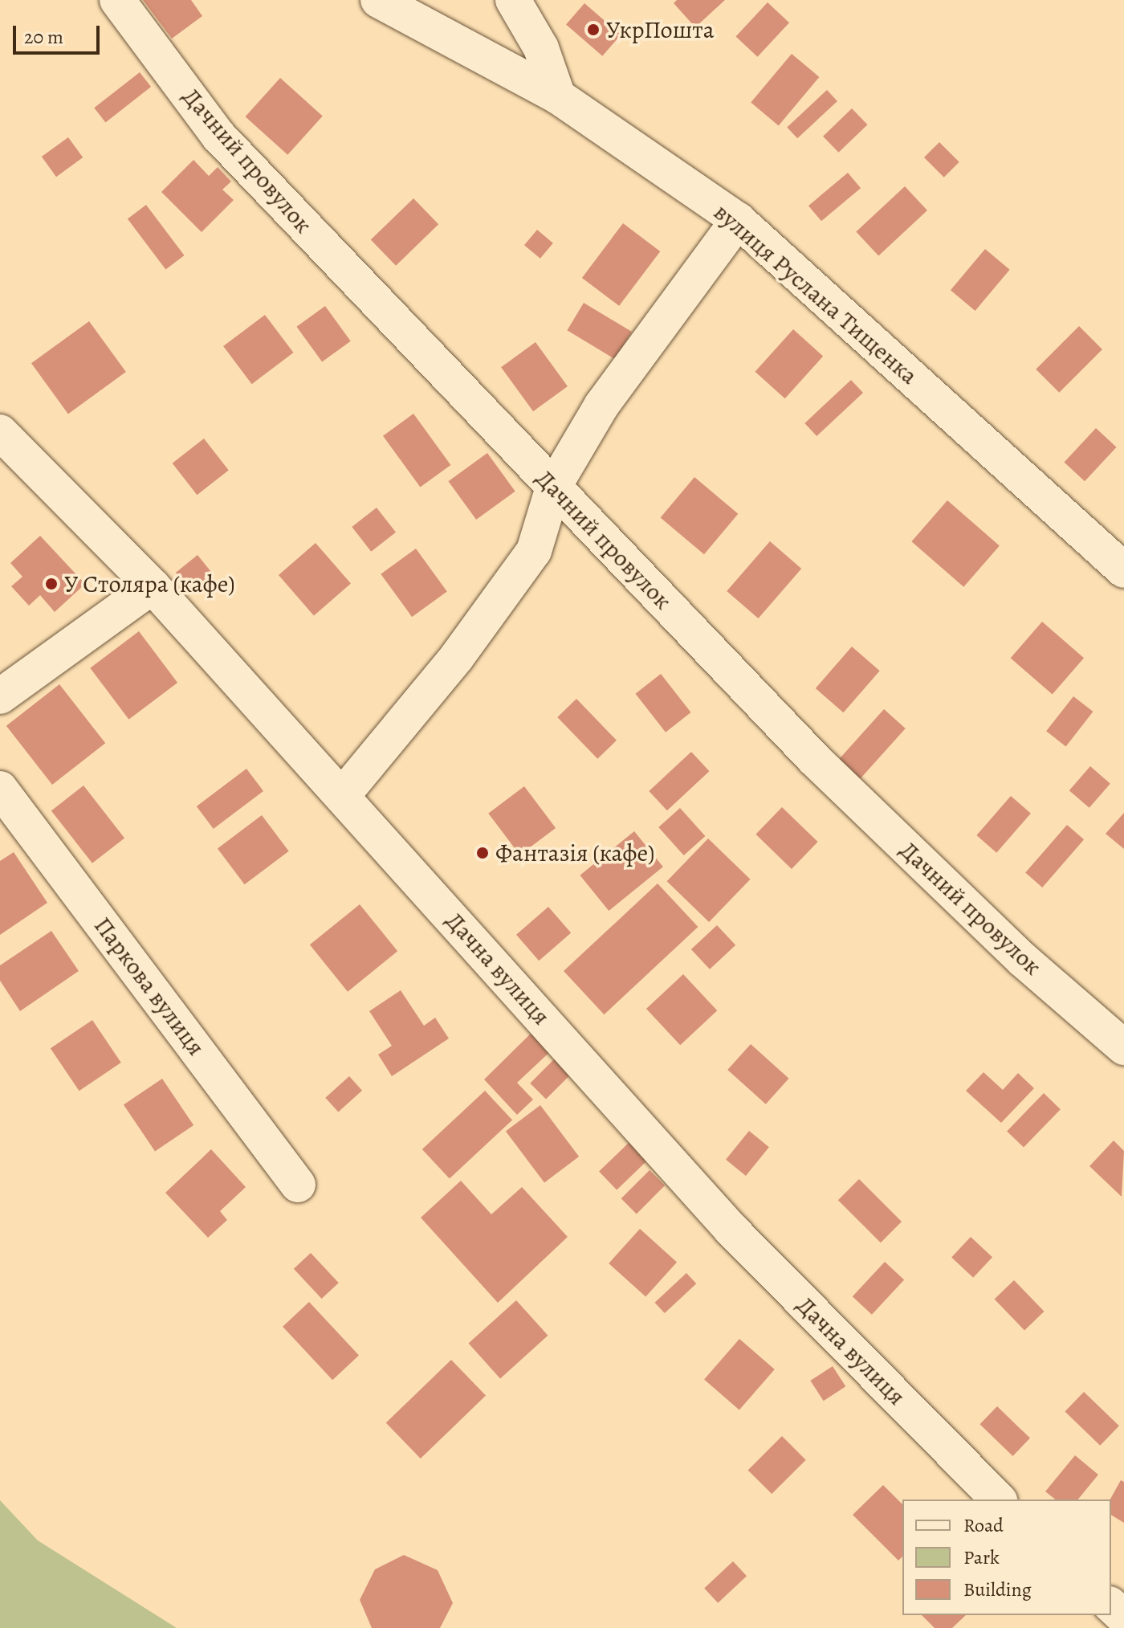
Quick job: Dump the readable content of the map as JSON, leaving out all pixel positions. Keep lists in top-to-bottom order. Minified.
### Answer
{"streets":{"street":["Дачний провулок","вулиця Руслана Тищенка","Дачна вулиця","Паркова вулиця"]},"places":["УкрПошта","У Столяра (кафе)","Фантазія (кафе)"],"legend":["Road","Park","Building"],"scale_bar":"20 m"}
